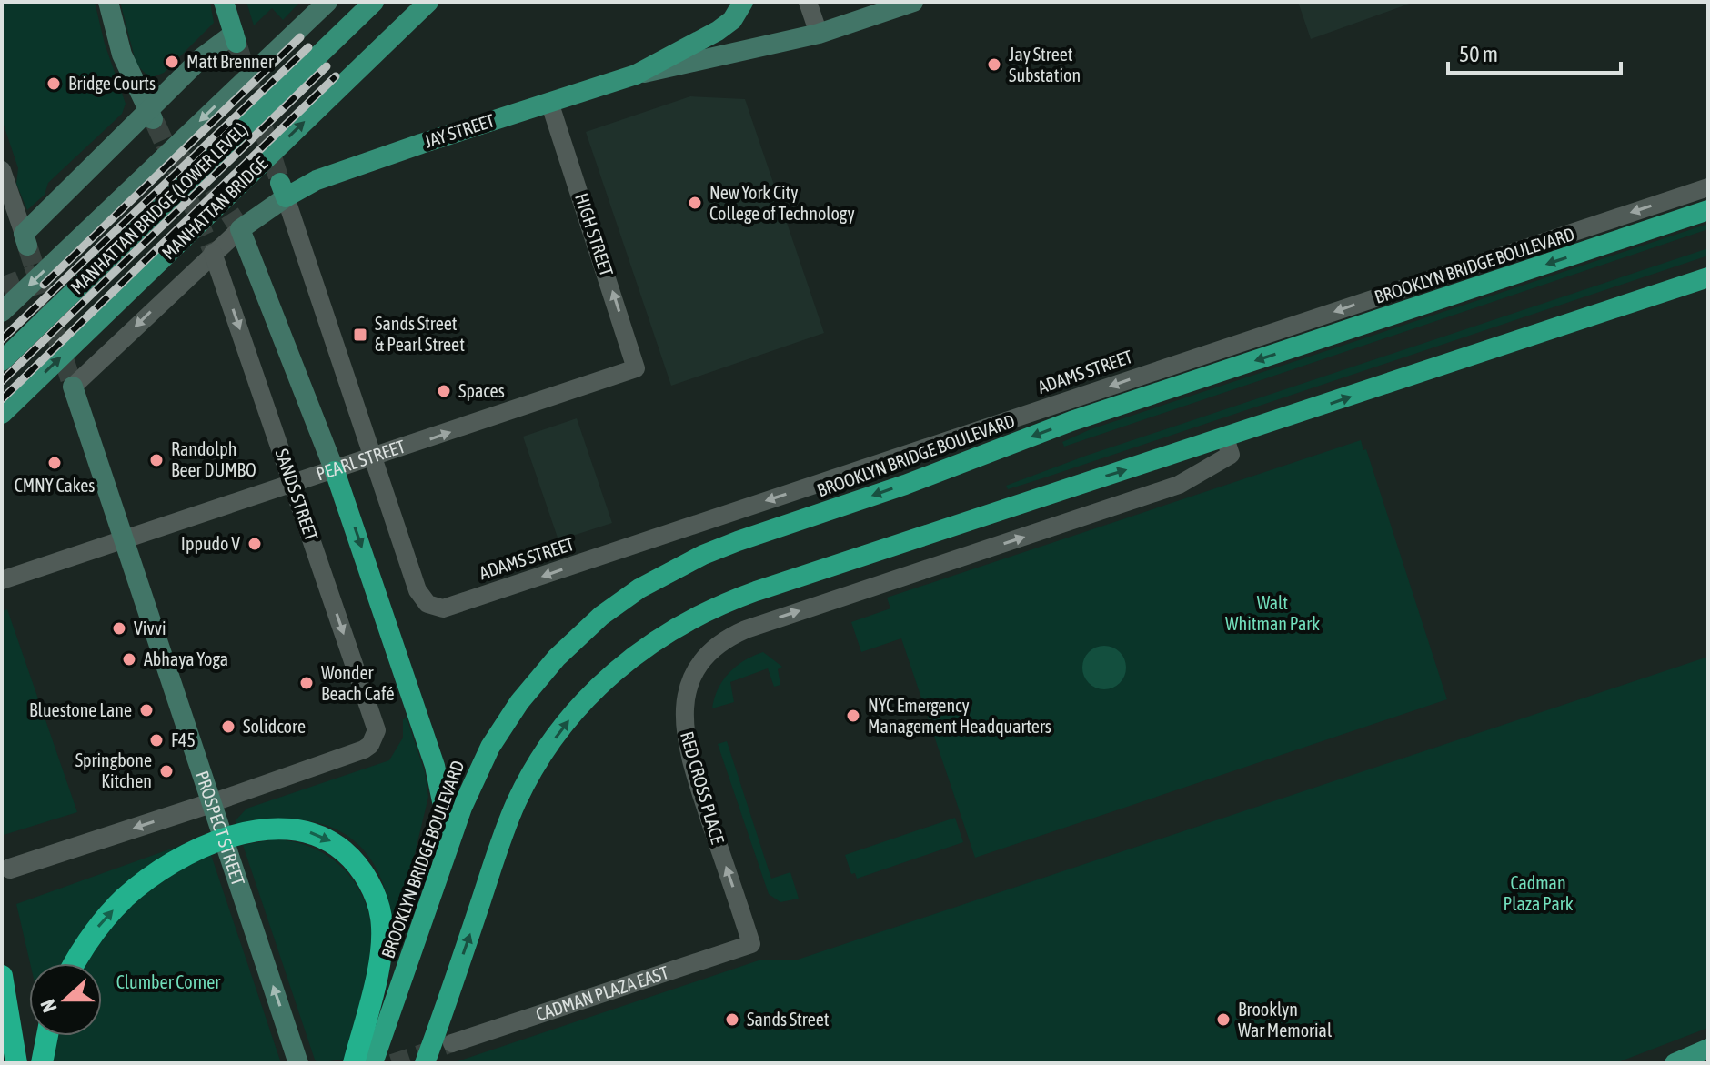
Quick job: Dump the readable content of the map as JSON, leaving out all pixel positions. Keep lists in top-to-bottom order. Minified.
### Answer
{"streets":{"highway":["BROOKLYN BRIDGE BOULEVARD"],"main road":["JAY STREET","MANHATTAN BRIDGE (LOWER LEVEL)","MANHATTAN BRIDGE","PROSPECT STREET"],"street":["HIGH STREET","ADAMS STREET","PEARL STREET","SANDS STREET","RED CROSS PLACE","CADMAN PLAZA EAST"]},"crossings":[["JAY STREET","HIGH STREET"],["JAY STREET","SANDS STREET"],["JAY STREET","PROSPECT STREET"],["HIGH STREET","PEARL STREET"],["ADAMS STREET","PEARL STREET"],["PEARL STREET","SANDS STREET"],["PEARL STREET","PROSPECT STREET"],["SANDS STREET","PROSPECT STREET"],["RED CROSS PLACE","CADMAN PLAZA EAST"]],"one_way":["HIGH STREET","ADAMS STREET","PEARL STREET","PROSPECT STREET"],"parks":["Walt Whitman Park","Cadman Plaza Park","Clumber Corner"],"places":{"other":["Matt Brenner","Jay Street Substation","Bridge Courts","New York City College of Technology","Spaces","Randolph Beer DUMBO","CMNY Cakes","Ippudo V","Vivvi","Abhaya Yoga","Wonder Beach Café","Bluestone Lane","NYC Emergency Management Headquarters","Solidcore","F45","Springbone Kitchen","Sands Street","Brooklyn War Memorial"],"transit":["Sands Street & Pearl Street"]},"scale_bar":"50 m","north":"left"}
